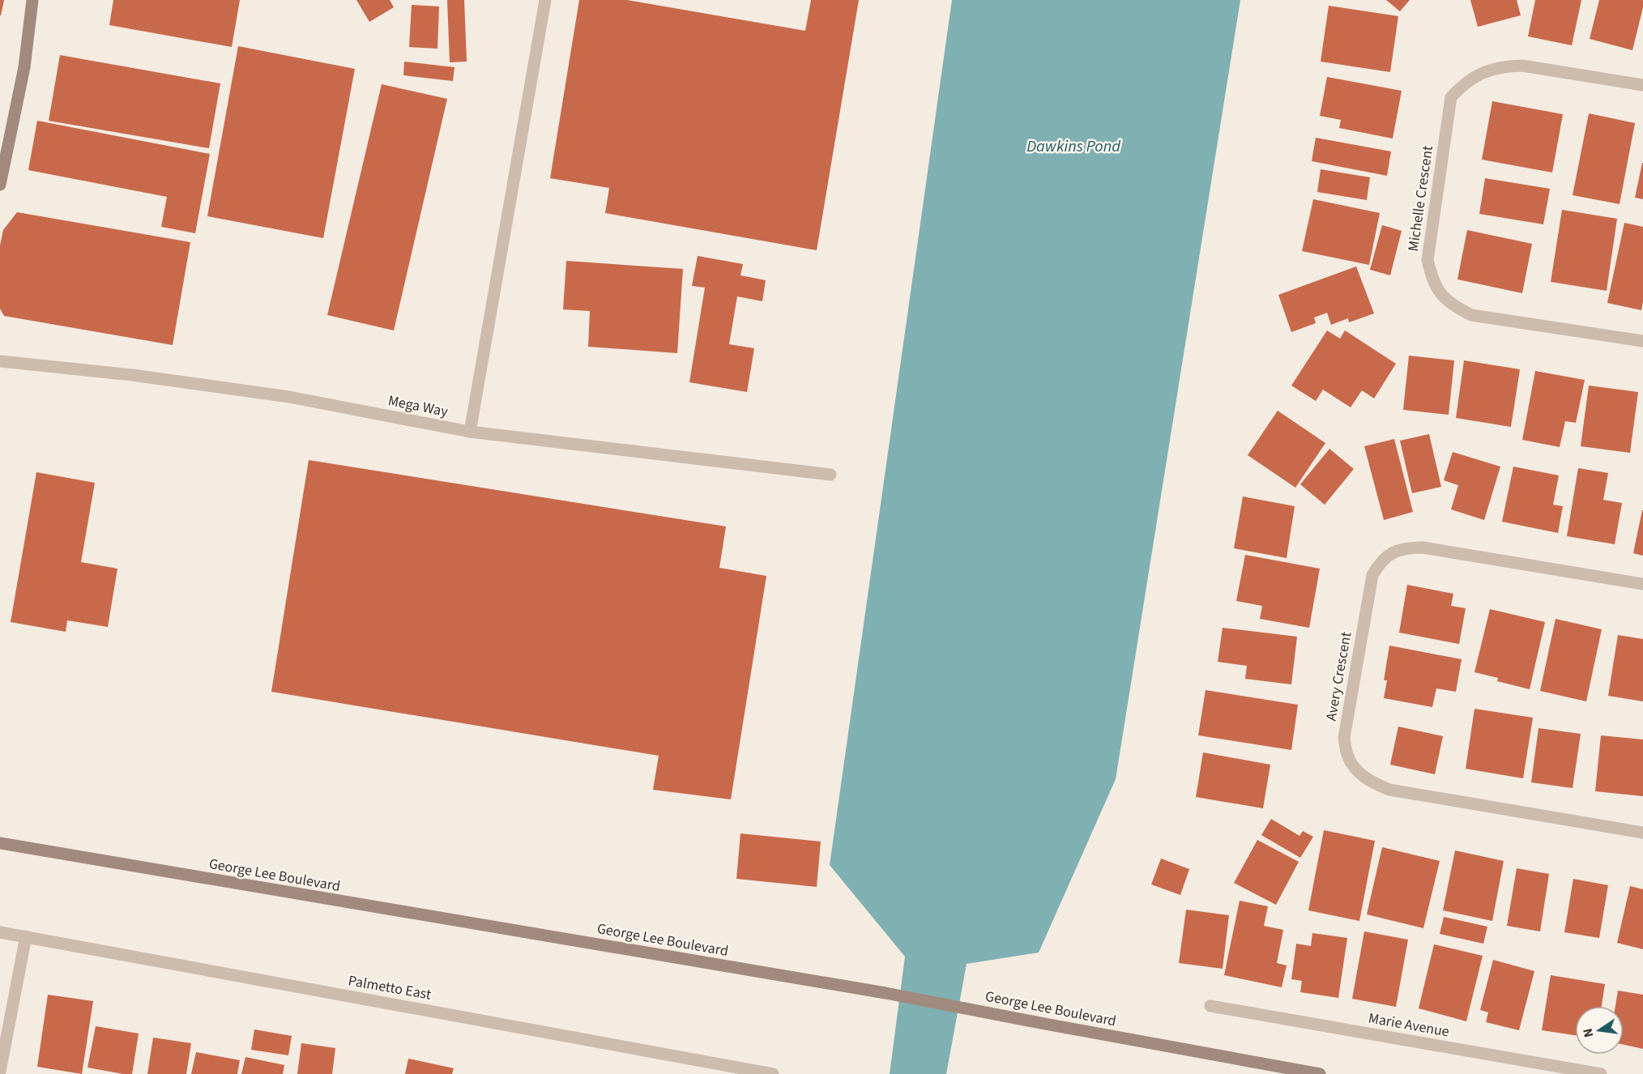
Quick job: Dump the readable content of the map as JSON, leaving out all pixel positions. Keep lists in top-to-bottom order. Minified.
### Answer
{"streets":{"main road":["George Lee Boulevard"],"street":["Michelle Crescent","Mega Way","Avery Crescent","Palmetto East","Marie Avenue"]},"water":["Dawkins Pond"],"north":"left"}
